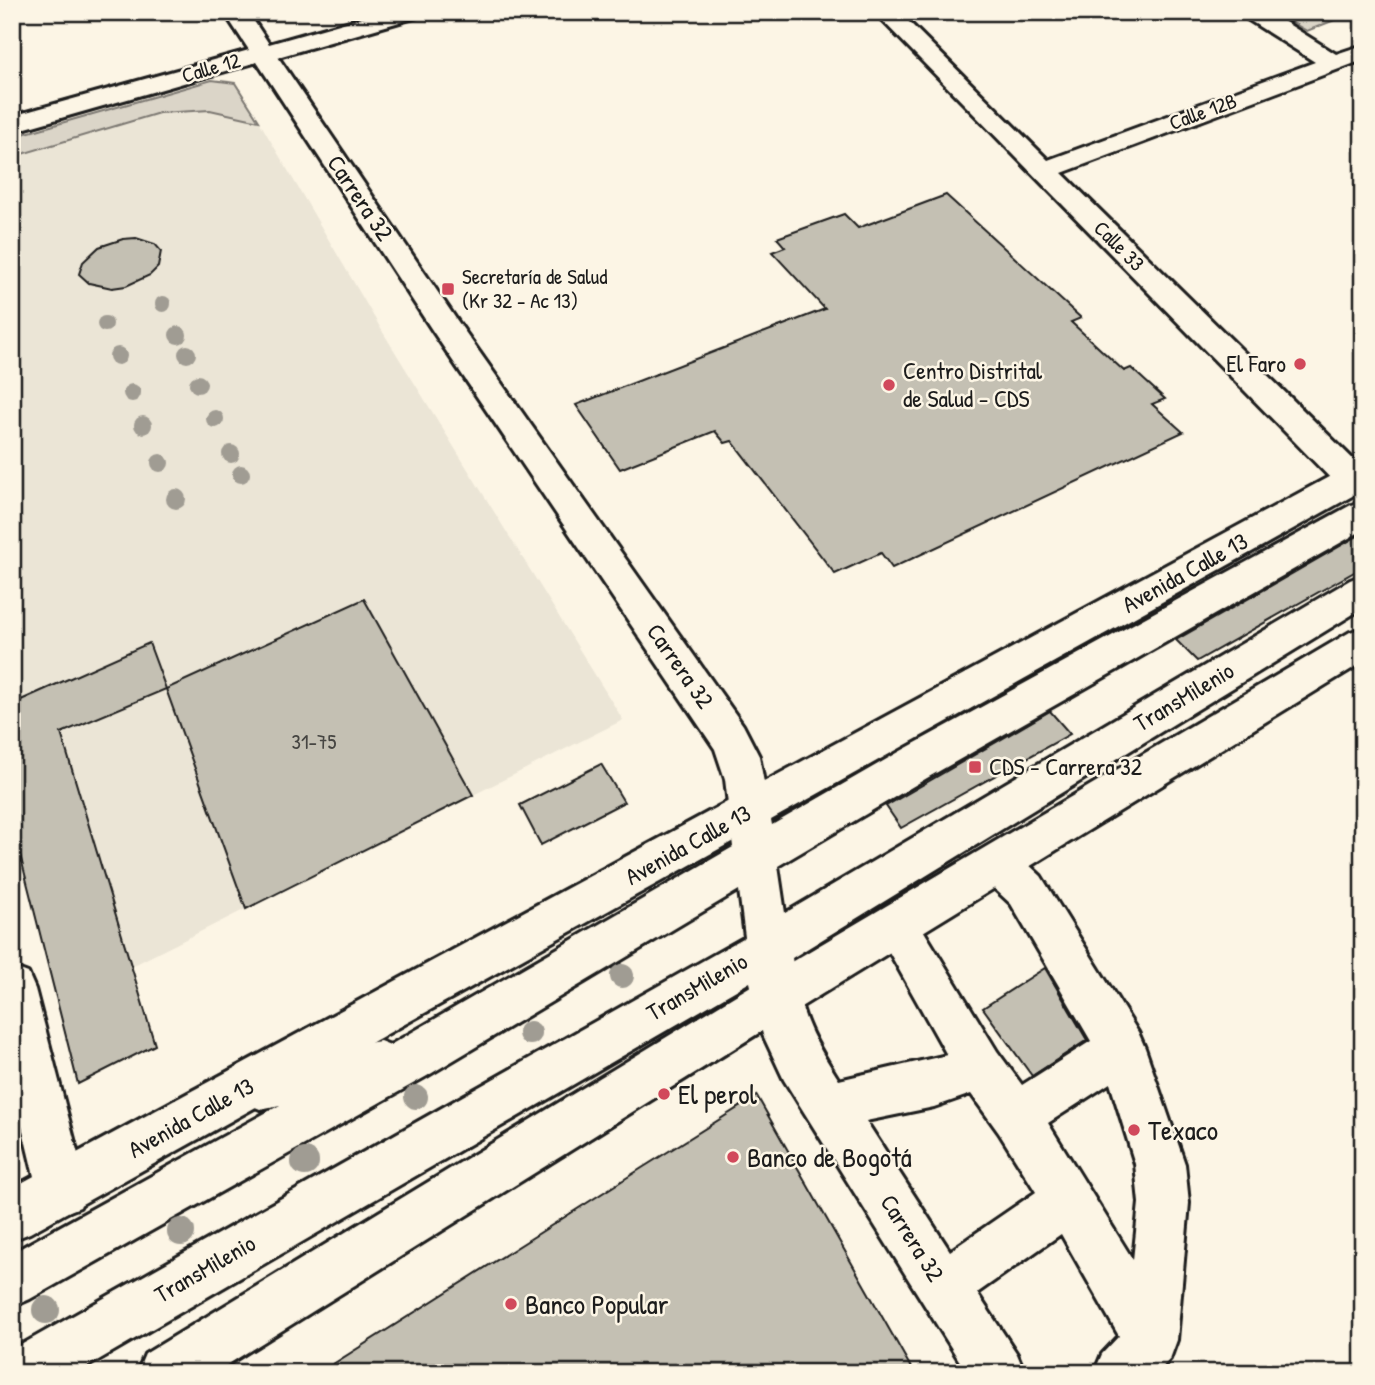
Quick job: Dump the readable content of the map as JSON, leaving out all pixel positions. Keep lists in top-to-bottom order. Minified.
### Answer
{"streets":{"street":["Calle 12","Calle 12B","Carrera 32","Calle 33","Avenida Calle 13","TransMilenio"]},"crossings":[["Calle 12","Carrera 32"],["Calle 12B","Calle 33"],["Carrera 32","Avenida Calle 13"],["Carrera 32","TransMilenio"],["Calle 33","Avenida Calle 13"]],"places":{"transit":["Secretaría de Salud (Kr 32 - Ac 13)","CDS - Carrera 32"],"other":["El Faro","Centro Distrital de Salud - CDS","El perol","Texaco","Banco de Bogotá","Banco Popular"]},"house_numbers":["31-75"]}
